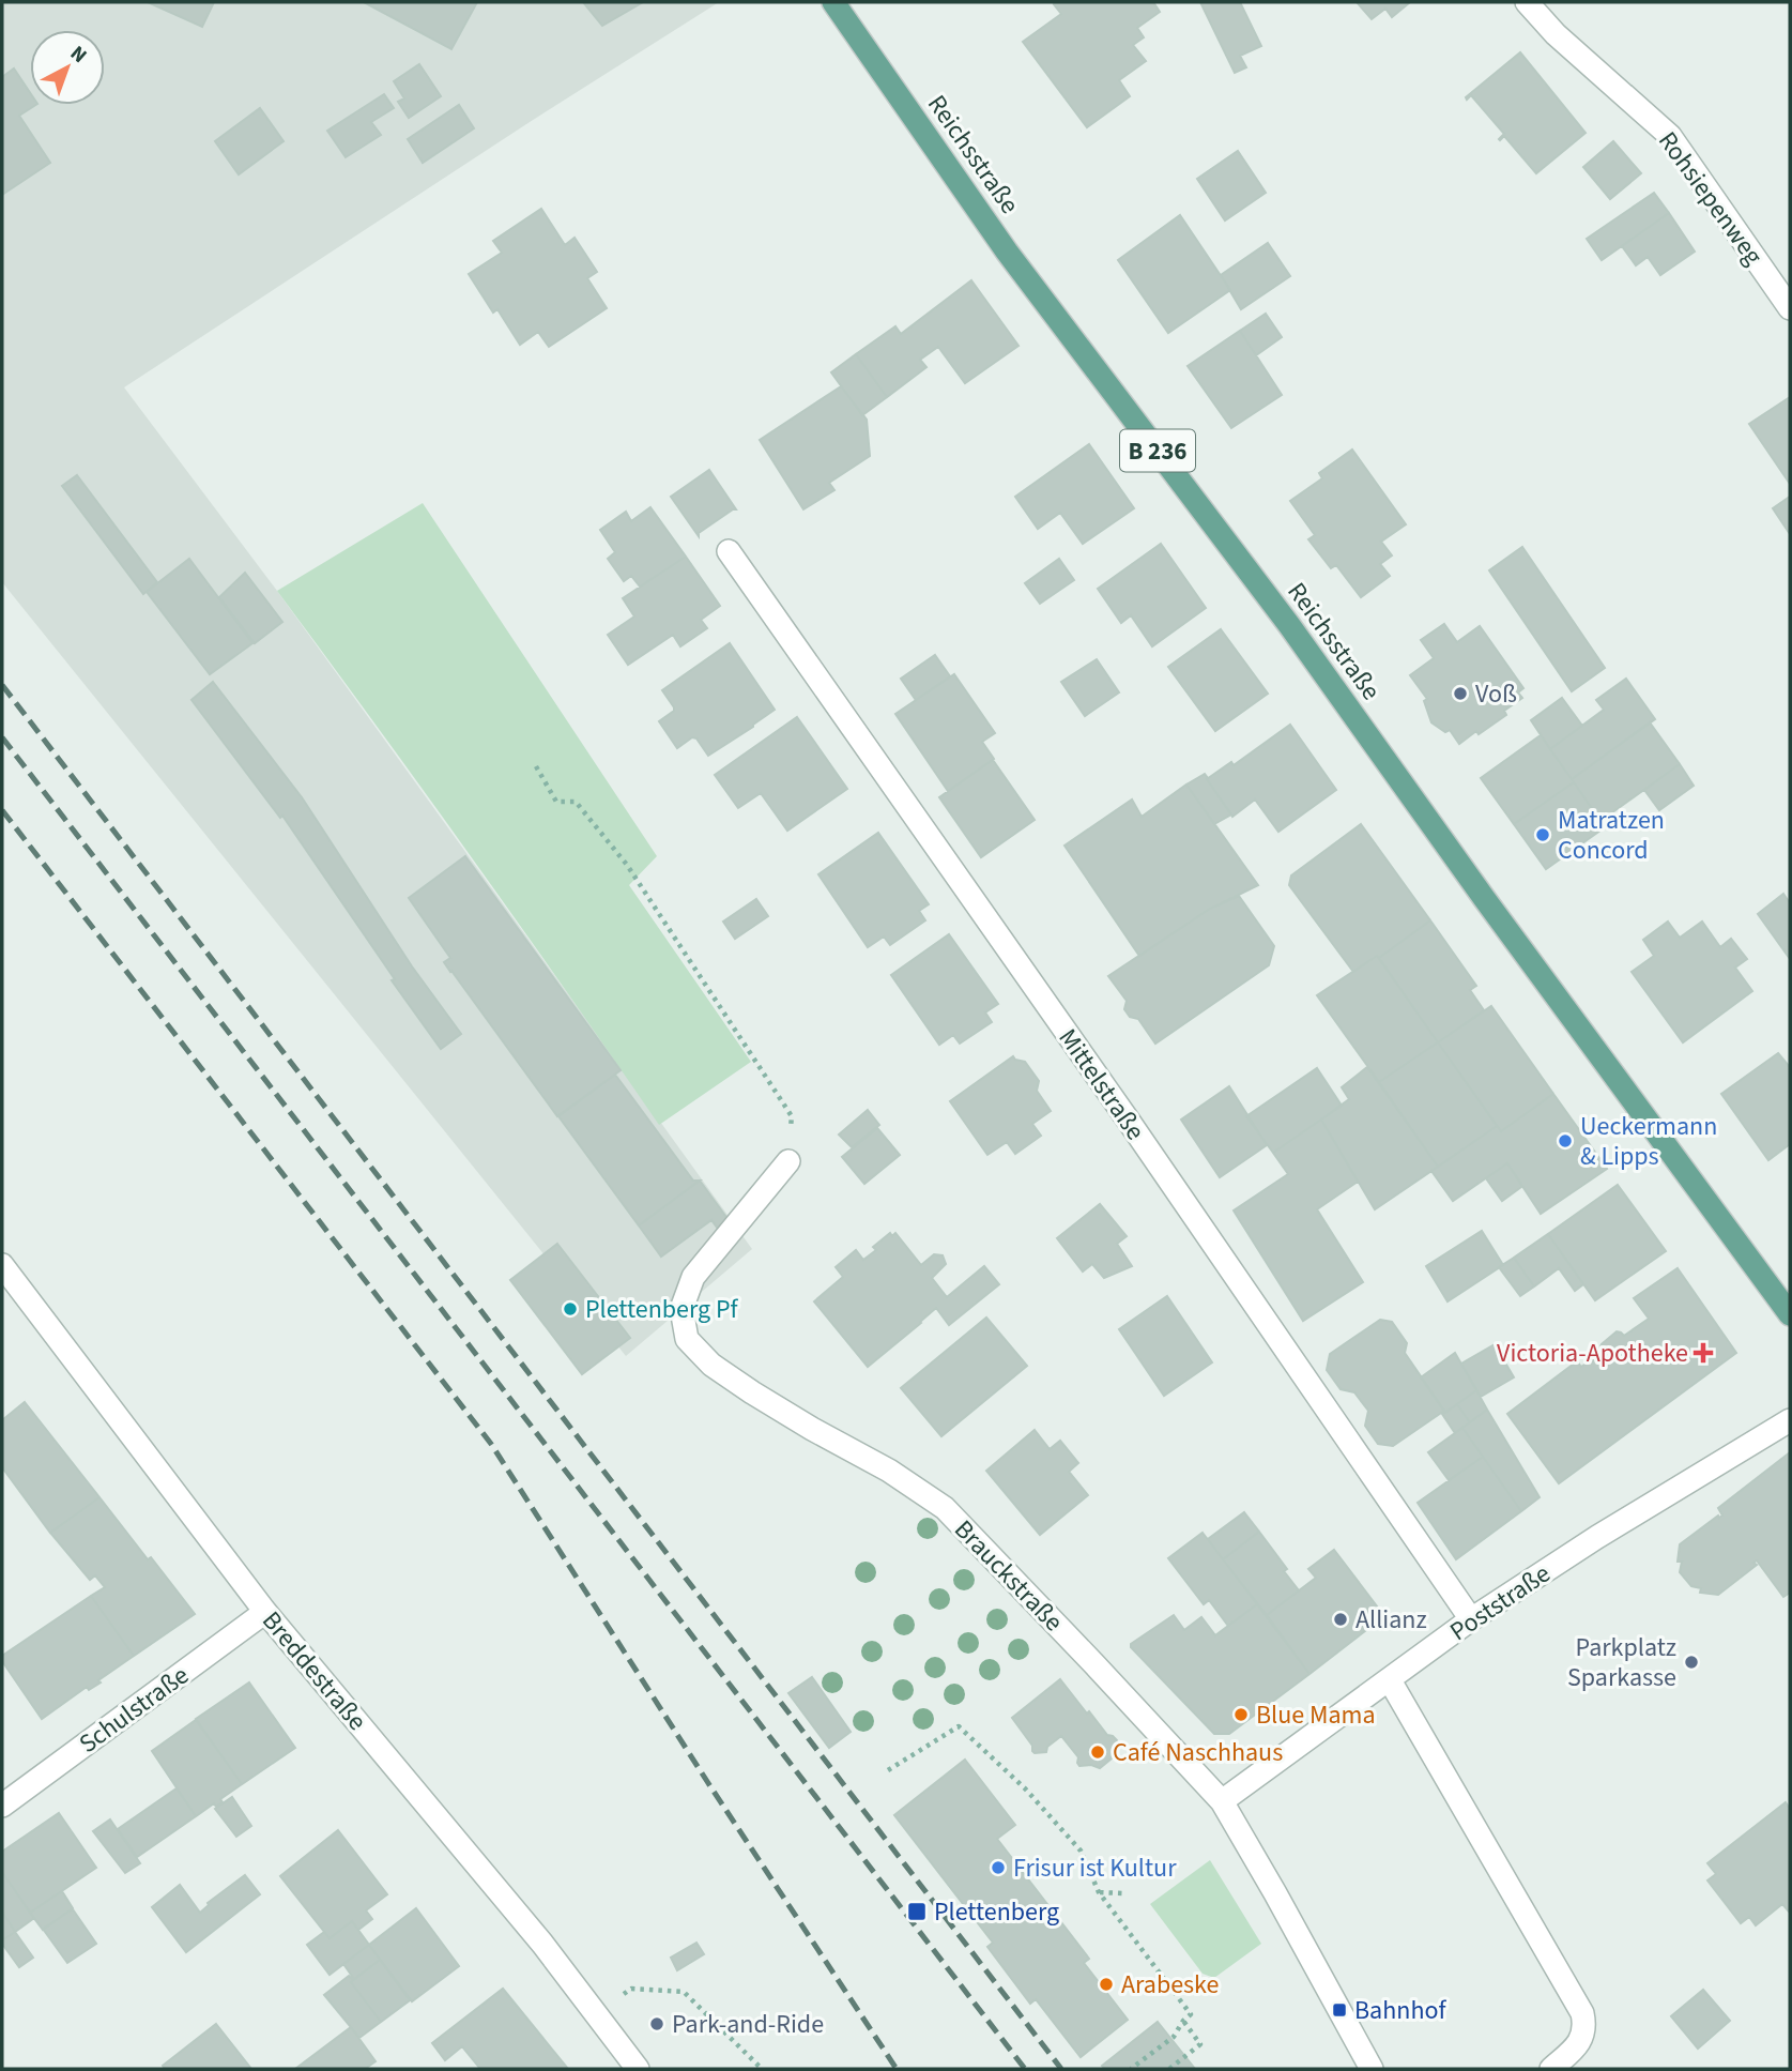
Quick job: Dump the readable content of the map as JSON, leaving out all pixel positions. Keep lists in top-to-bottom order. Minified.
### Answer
{"streets":{"main road":["Reichsstraße","B 236"],"street":["Rohsiepenweg","Mittelstraße","Brauckstraße","Poststraße","Breddestraße","Schulstraße"]},"crossings":[["Mittelstraße","Poststraße"],["Brauckstraße","Poststraße"],["Breddestraße","Schulstraße"]],"places":{"other":["Voß","Matratzen Concord","Ueckermann & Lipps","Plettenberg Pf","Allianz","Parkplatz Sparkasse","Blue Mama","Café Naschhaus","Frisur ist Kultur","Arabeske","Park-and-Ride"],"health":["Victoria-Apotheke"],"transit":["Plettenberg","Bahnhof"]},"north":"top right"}
